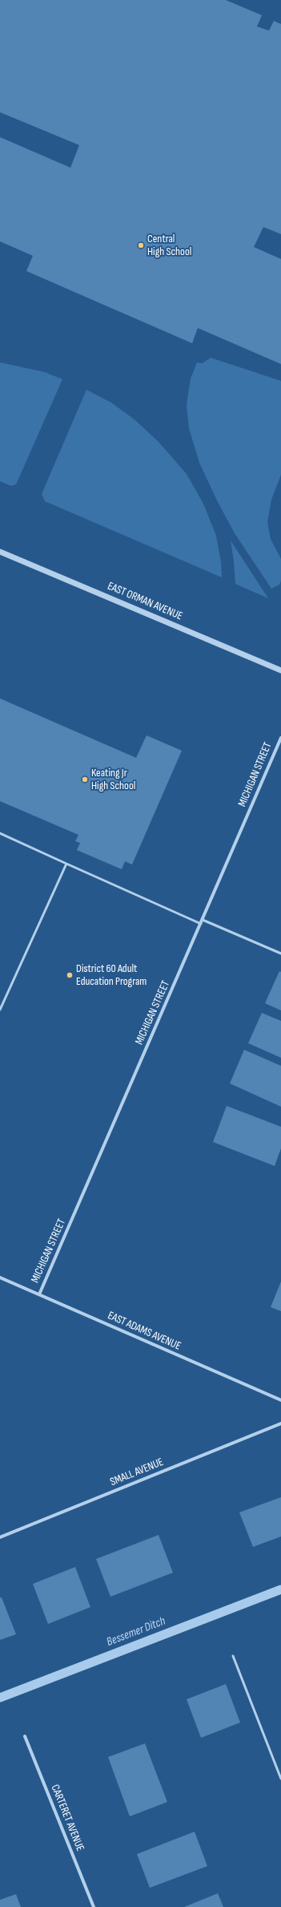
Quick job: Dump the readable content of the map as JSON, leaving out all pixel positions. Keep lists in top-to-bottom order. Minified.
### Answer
{"streets":{"street":["EAST ORMAN AVENUE","MICHIGAN STREET","EAST ADAMS AVENUE","SMALL AVENUE","CARTERET AVENUE"]},"crossings":[["MICHIGAN STREET","EAST ADAMS AVENUE"]],"water":["Bessemer Ditch"],"places":["Central High School","Keating Jr High School","District 60 Adult Education Program"]}
